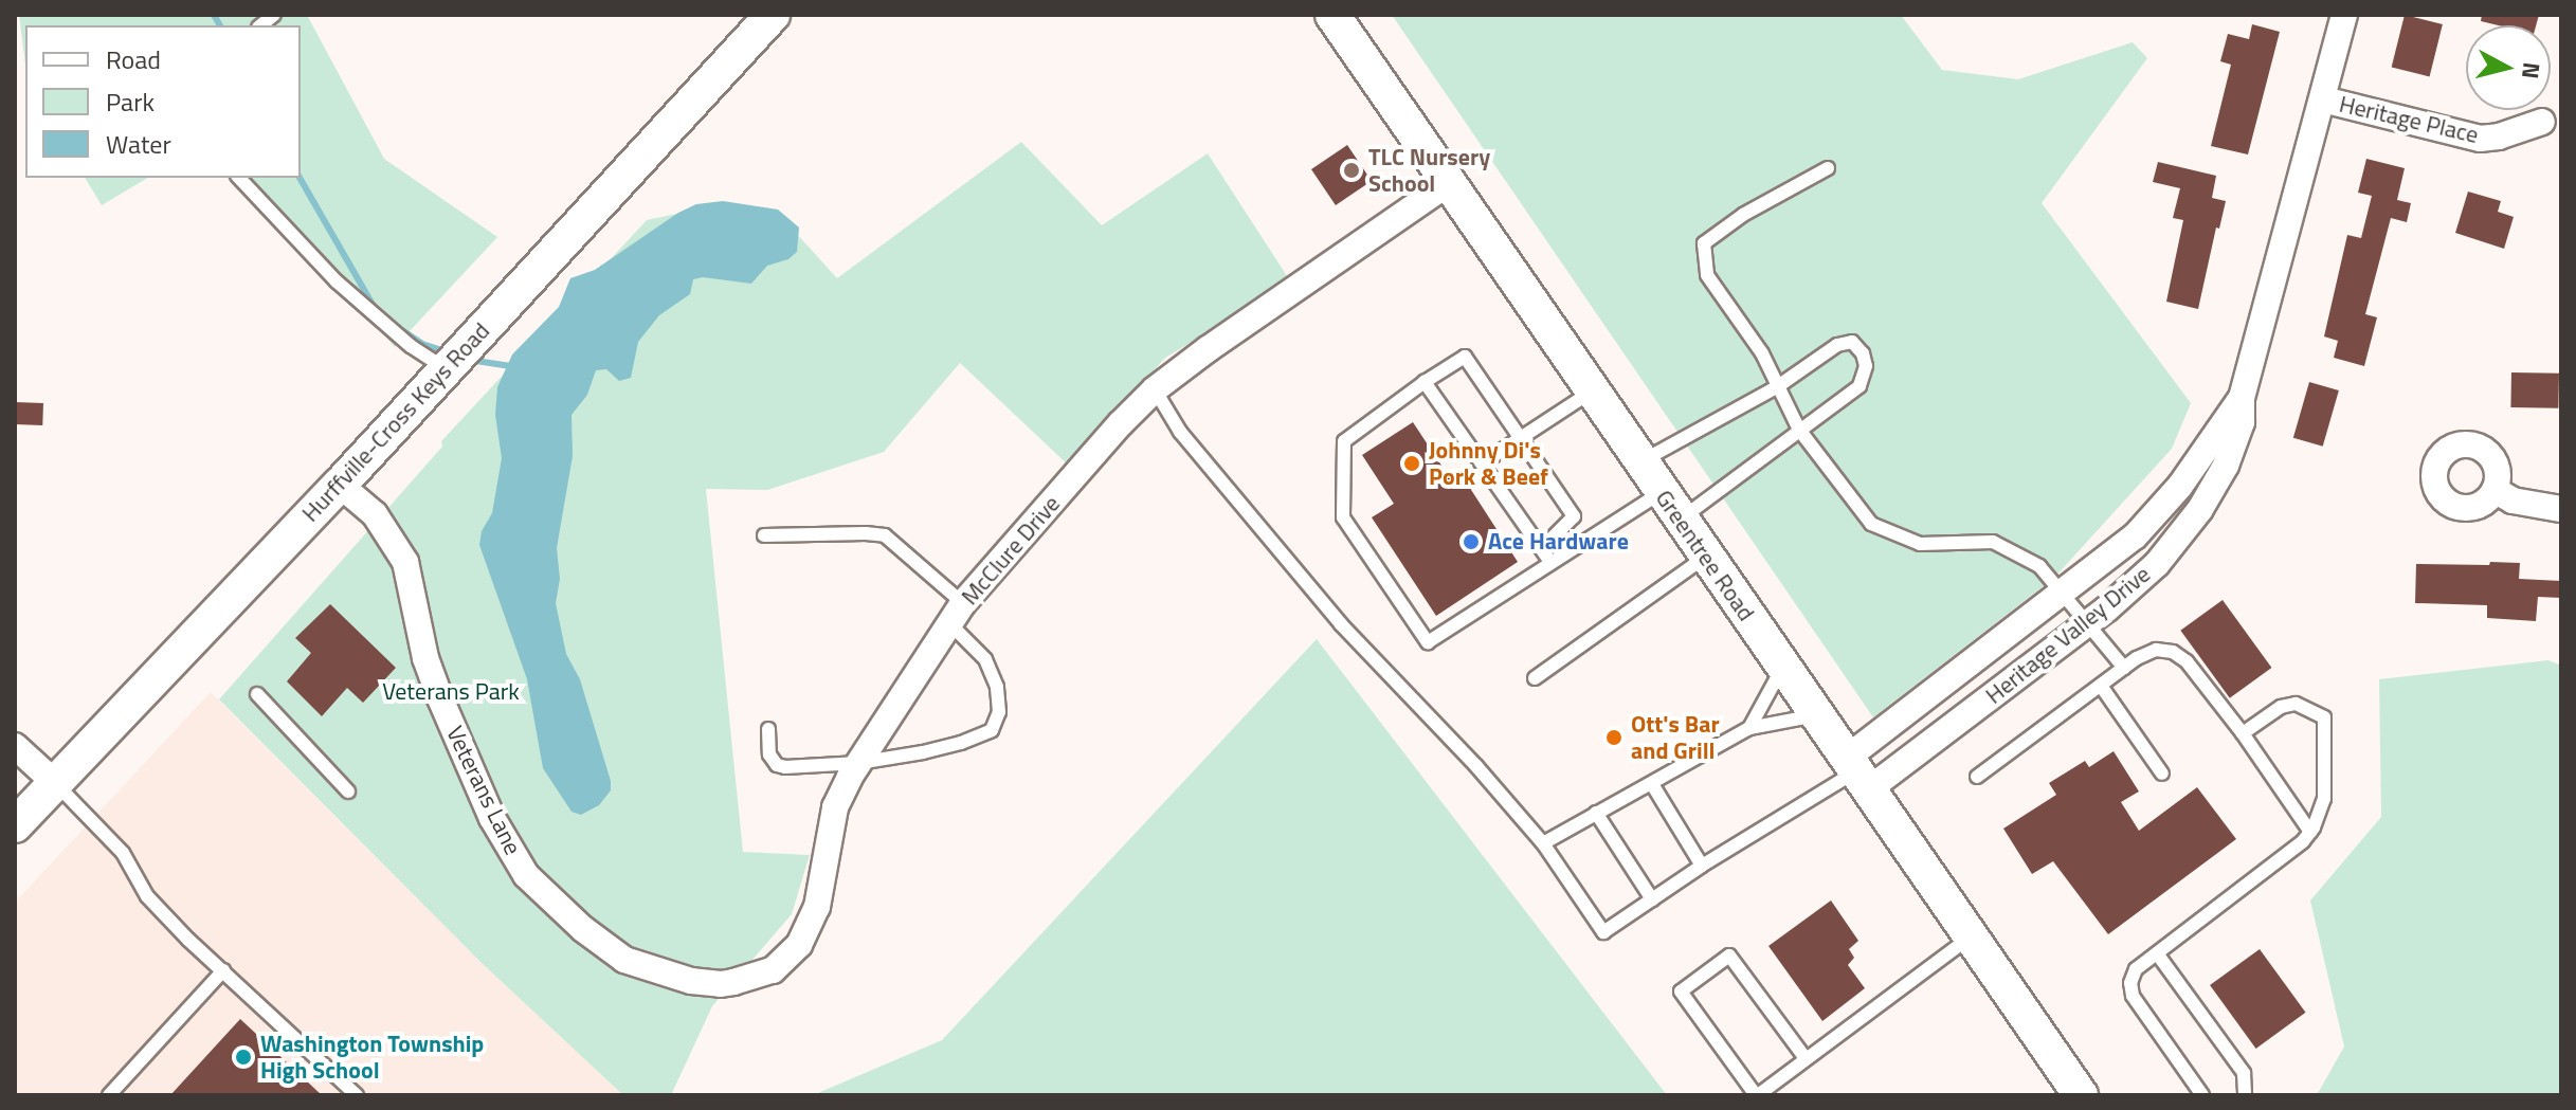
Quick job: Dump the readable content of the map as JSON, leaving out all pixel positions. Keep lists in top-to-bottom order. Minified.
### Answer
{"streets":{"street":["Heritage Place","Hurffville-Cross Keys Road","McClure Drive","Greentree Road","Heritage Valley Drive","Veterans Lane"]},"crossings":[["Heritage Place","Heritage Valley Drive"],["Hurffville-Cross Keys Road","Veterans Lane"],["McClure Drive","Greentree Road"],["McClure Drive","Veterans Lane"],["Greentree Road","Heritage Valley Drive"]],"parks":["Veterans Park"],"places":["TLC Nursery School","Johnny Di's Pork & Beef","Ace Hardware","Ott's Bar and Grill","Washington Township High School"],"legend":["Road","Park","Water"],"north":"right"}
